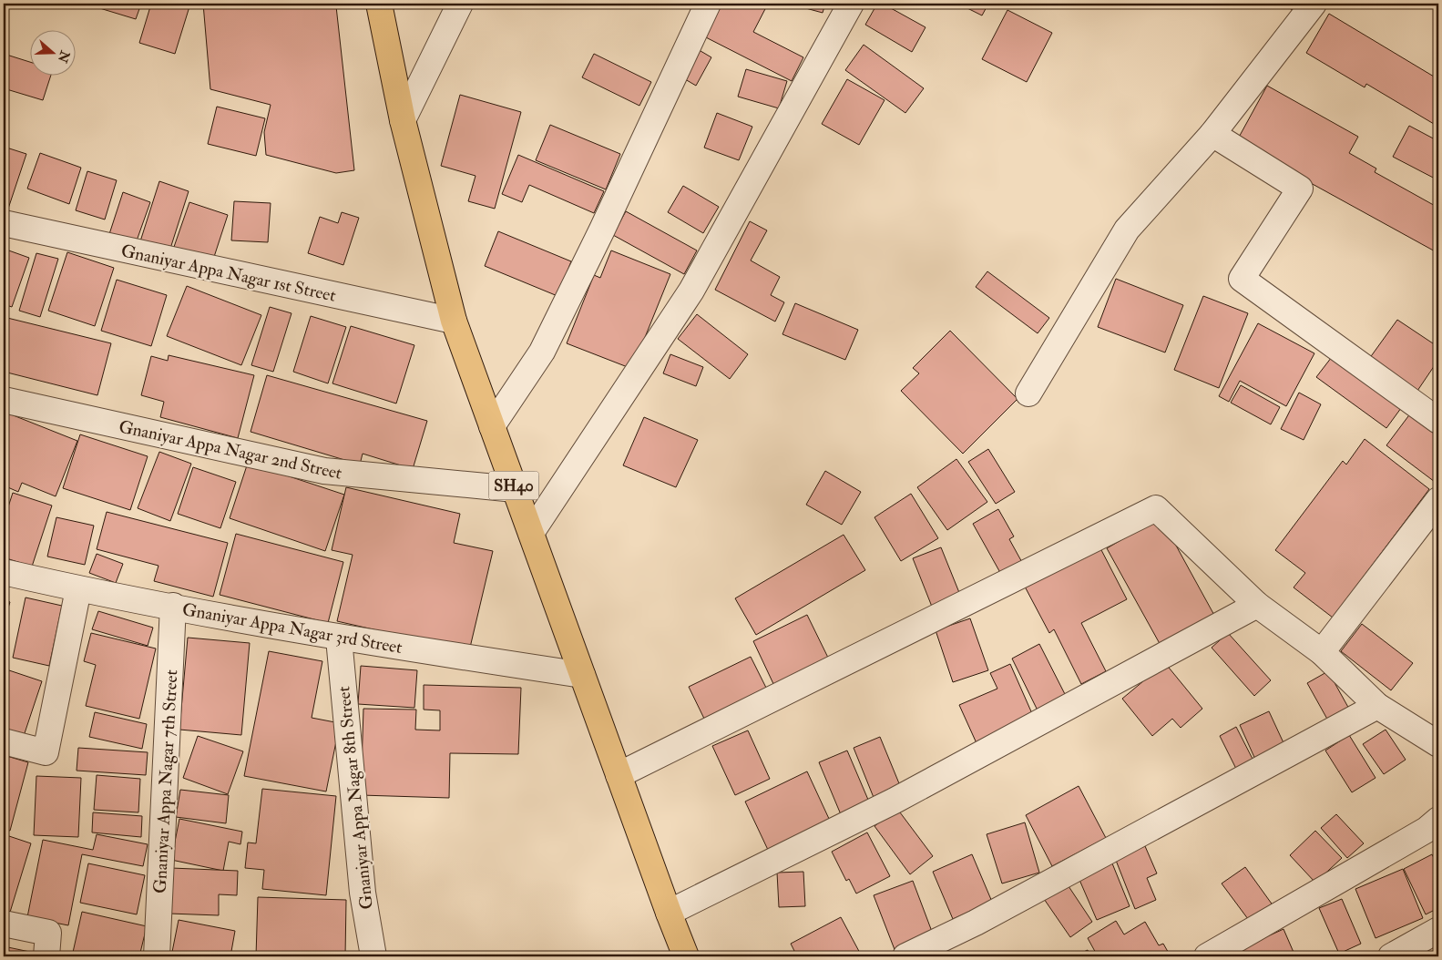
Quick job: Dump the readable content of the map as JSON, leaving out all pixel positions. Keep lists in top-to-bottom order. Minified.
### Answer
{"streets":{"main road":["SH40"],"street":["Gnaniyar Appa Nagar 1st Street","Gnaniyar Appa Nagar 2nd Street","Gnaniyar Appa Nagar 3rd Street","Gnaniyar Appa Nagar 7th Street","Gnaniyar Appa Nagar 8th Street"]},"crossings":[["Gnaniyar Appa Nagar 1st Street","SH40"],["Gnaniyar Appa Nagar 2nd Street","SH40"],["SH40","Gnaniyar Appa Nagar 3rd Street"],["Gnaniyar Appa Nagar 3rd Street","Gnaniyar Appa Nagar 7th Street"],["Gnaniyar Appa Nagar 3rd Street","Gnaniyar Appa Nagar 8th Street"]],"north":"right"}
